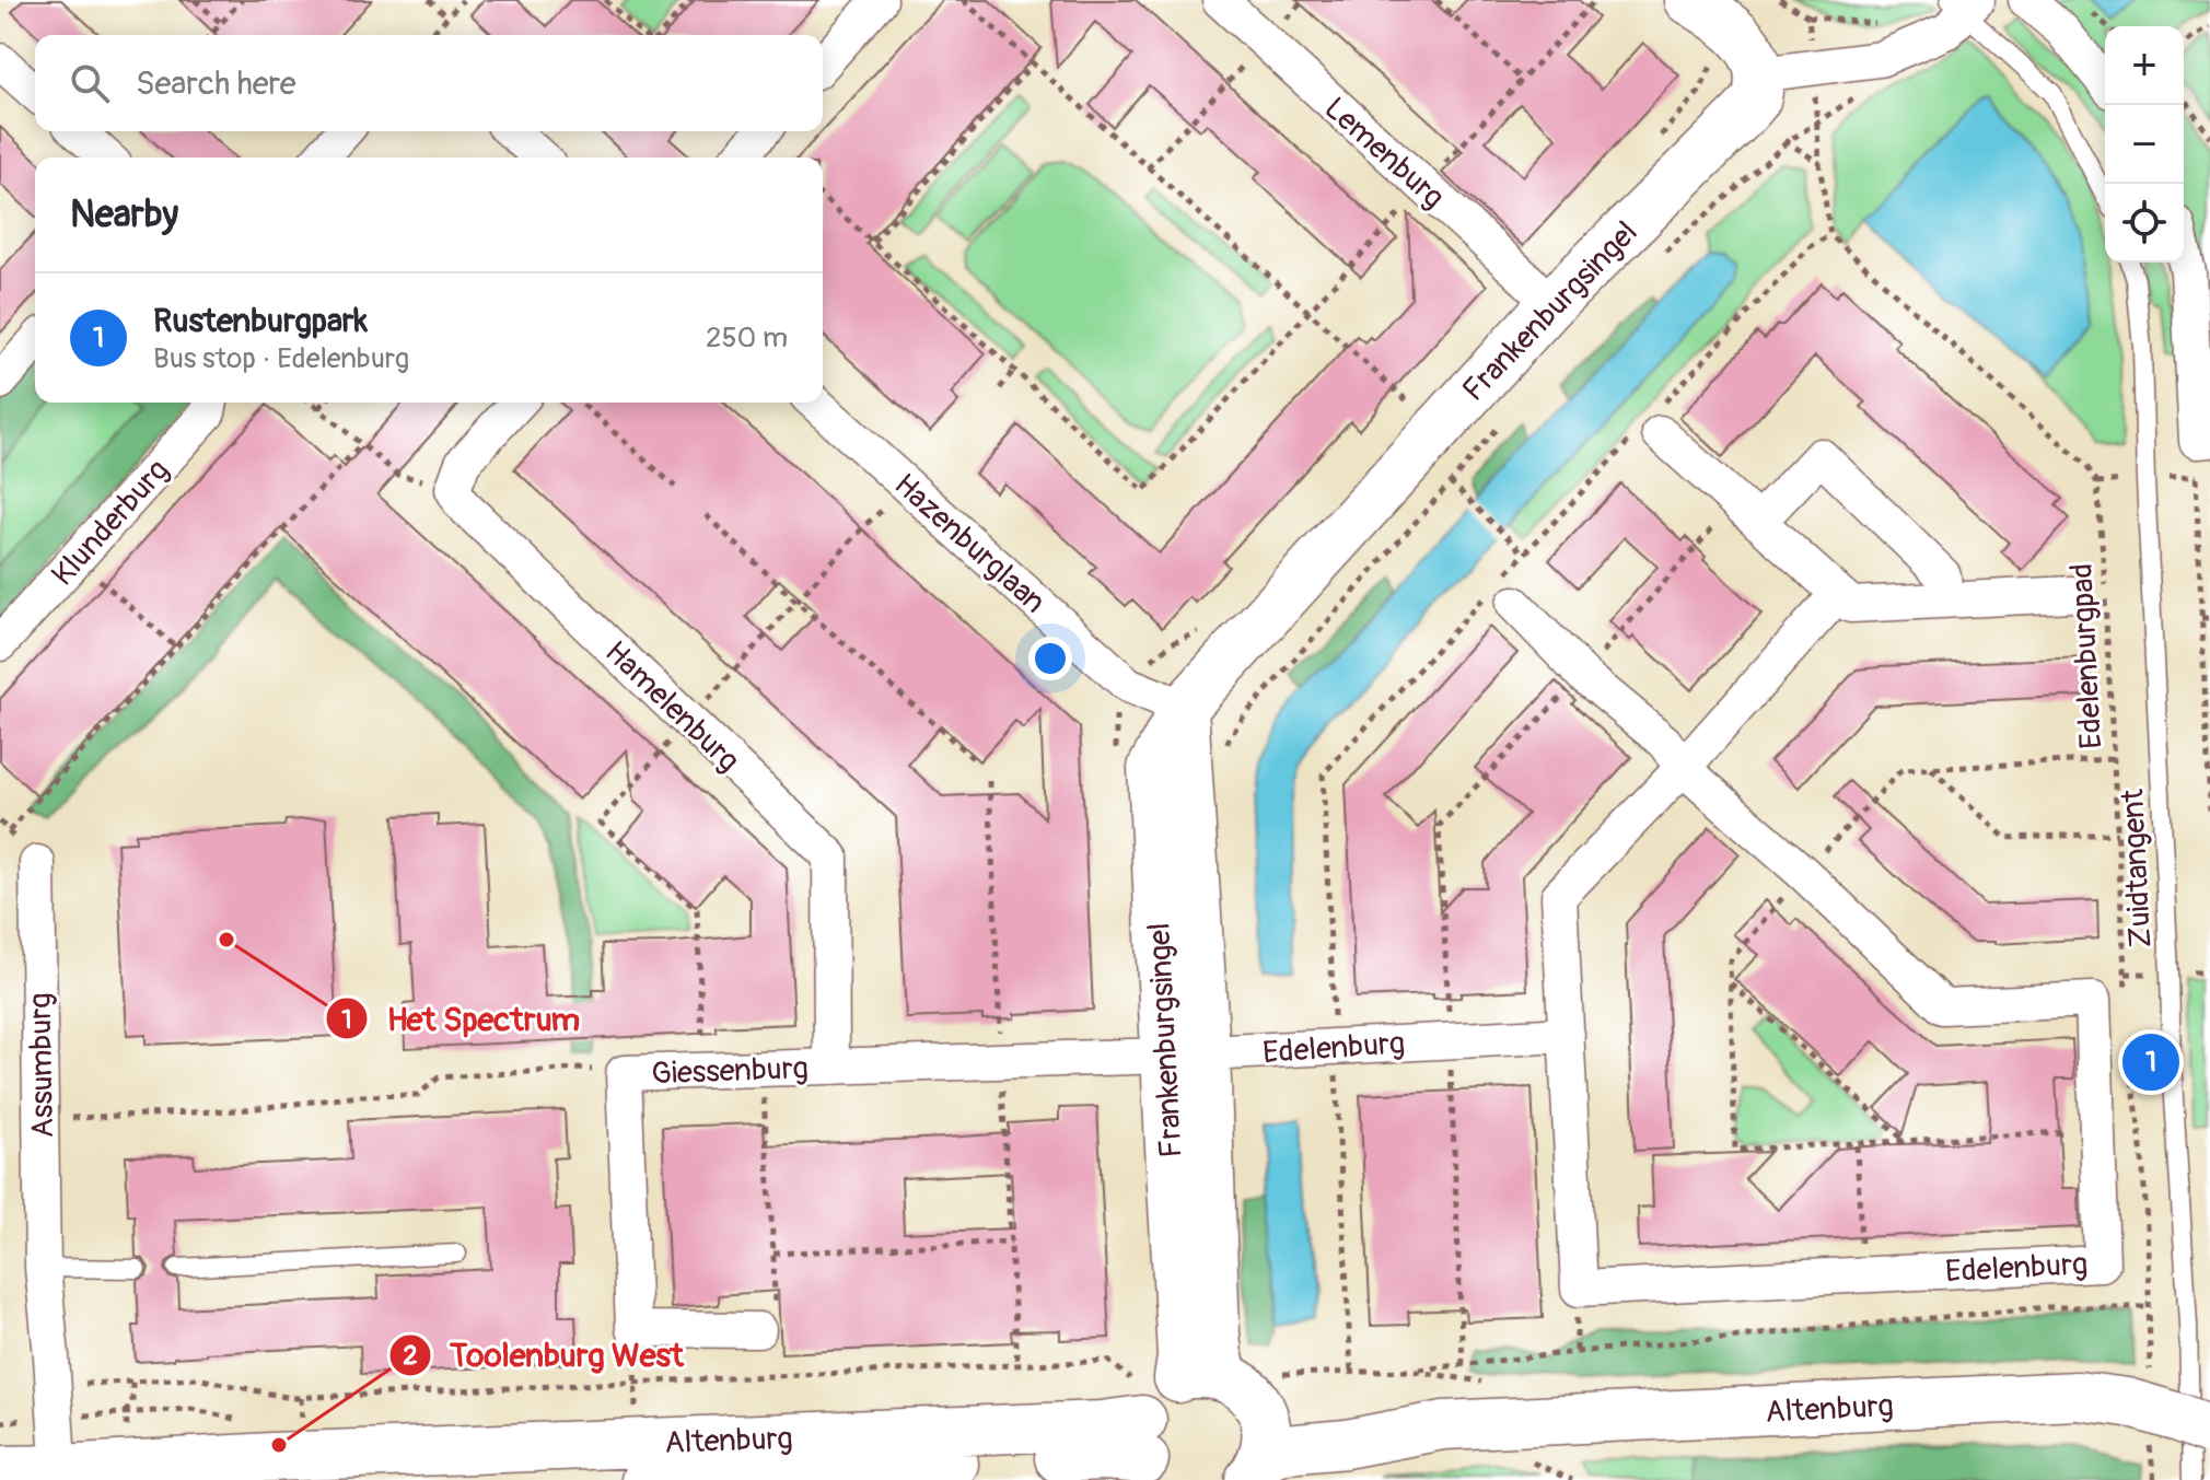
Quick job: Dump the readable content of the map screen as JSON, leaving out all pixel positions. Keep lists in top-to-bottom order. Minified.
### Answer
{"streets":{"main road":["Frankenburgsingel","Altenburg"],"street":["Lemenburg","Klunderburg","Hazenburglaan","Hamelenburg","Edelenburg","Assumburg","Giessenburg"],"lane":["Zuidtangent"],"path":["Edelenburgpad"]},"crossings":[["Lemenburg","Frankenburgsingel"],["Frankenburgsingel","Hazenburglaan"],["Frankenburgsingel","Edelenburg"],["Frankenburgsingel","Giessenburg"],["Hamelenburg","Giessenburg"],["Edelenburg","Giessenburg"],["Assumburg","Altenburg"]],"places":["Het Spectrum","Toolenburg West"],"page":{"map_buttons":["+","−"],"search":"Search here","heading":"Nearby","list":[{"mark":"1","name":"Rustenburgpark","note":"Bus stop · Edelenburg","value":"250 m"}],"pins":"1"}}
